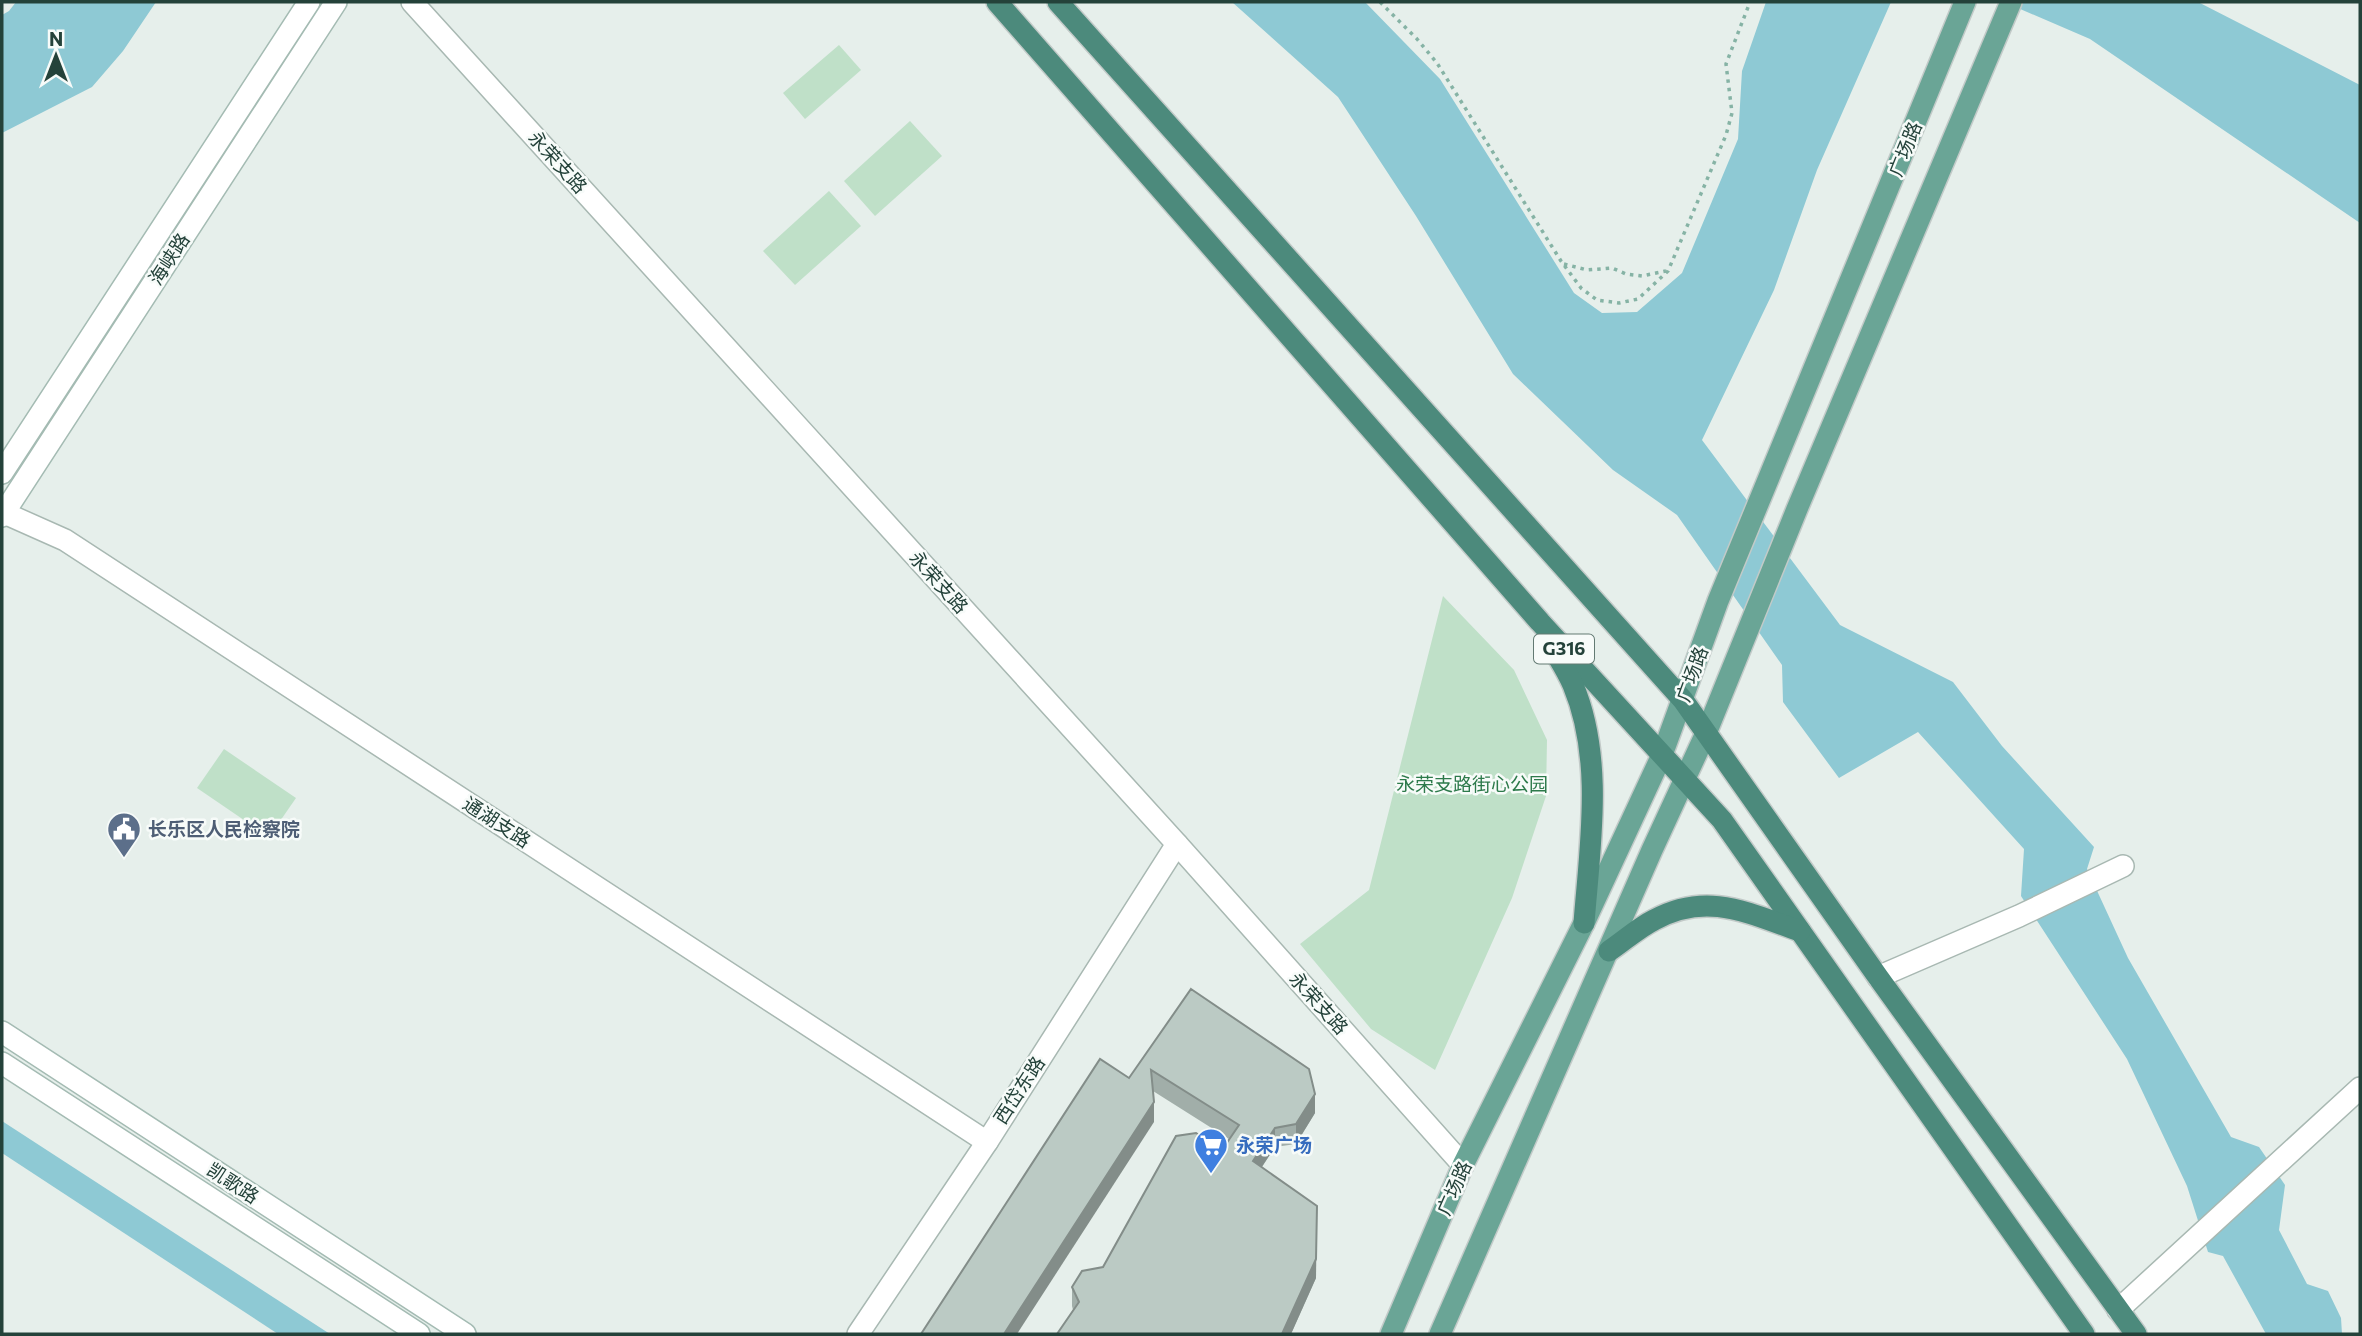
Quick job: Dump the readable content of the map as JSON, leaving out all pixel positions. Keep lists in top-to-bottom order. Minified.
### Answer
{"streets":{"highway":["G316"],"main road":["广场路"],"street":["永荣支路","海峡路","通湖支路","西岱东路","凯歌路"]},"crossings":[["广场路","永荣支路"],["广场路","G316"],["永荣支路","西岱东路"],["海峡路","通湖支路"],["通湖支路","西岱东路"]],"parks":["永荣支路街心公园"],"places":{"public building":["长乐区人民检察院"],"supermarket":["永荣广场"]},"north":"top"}
